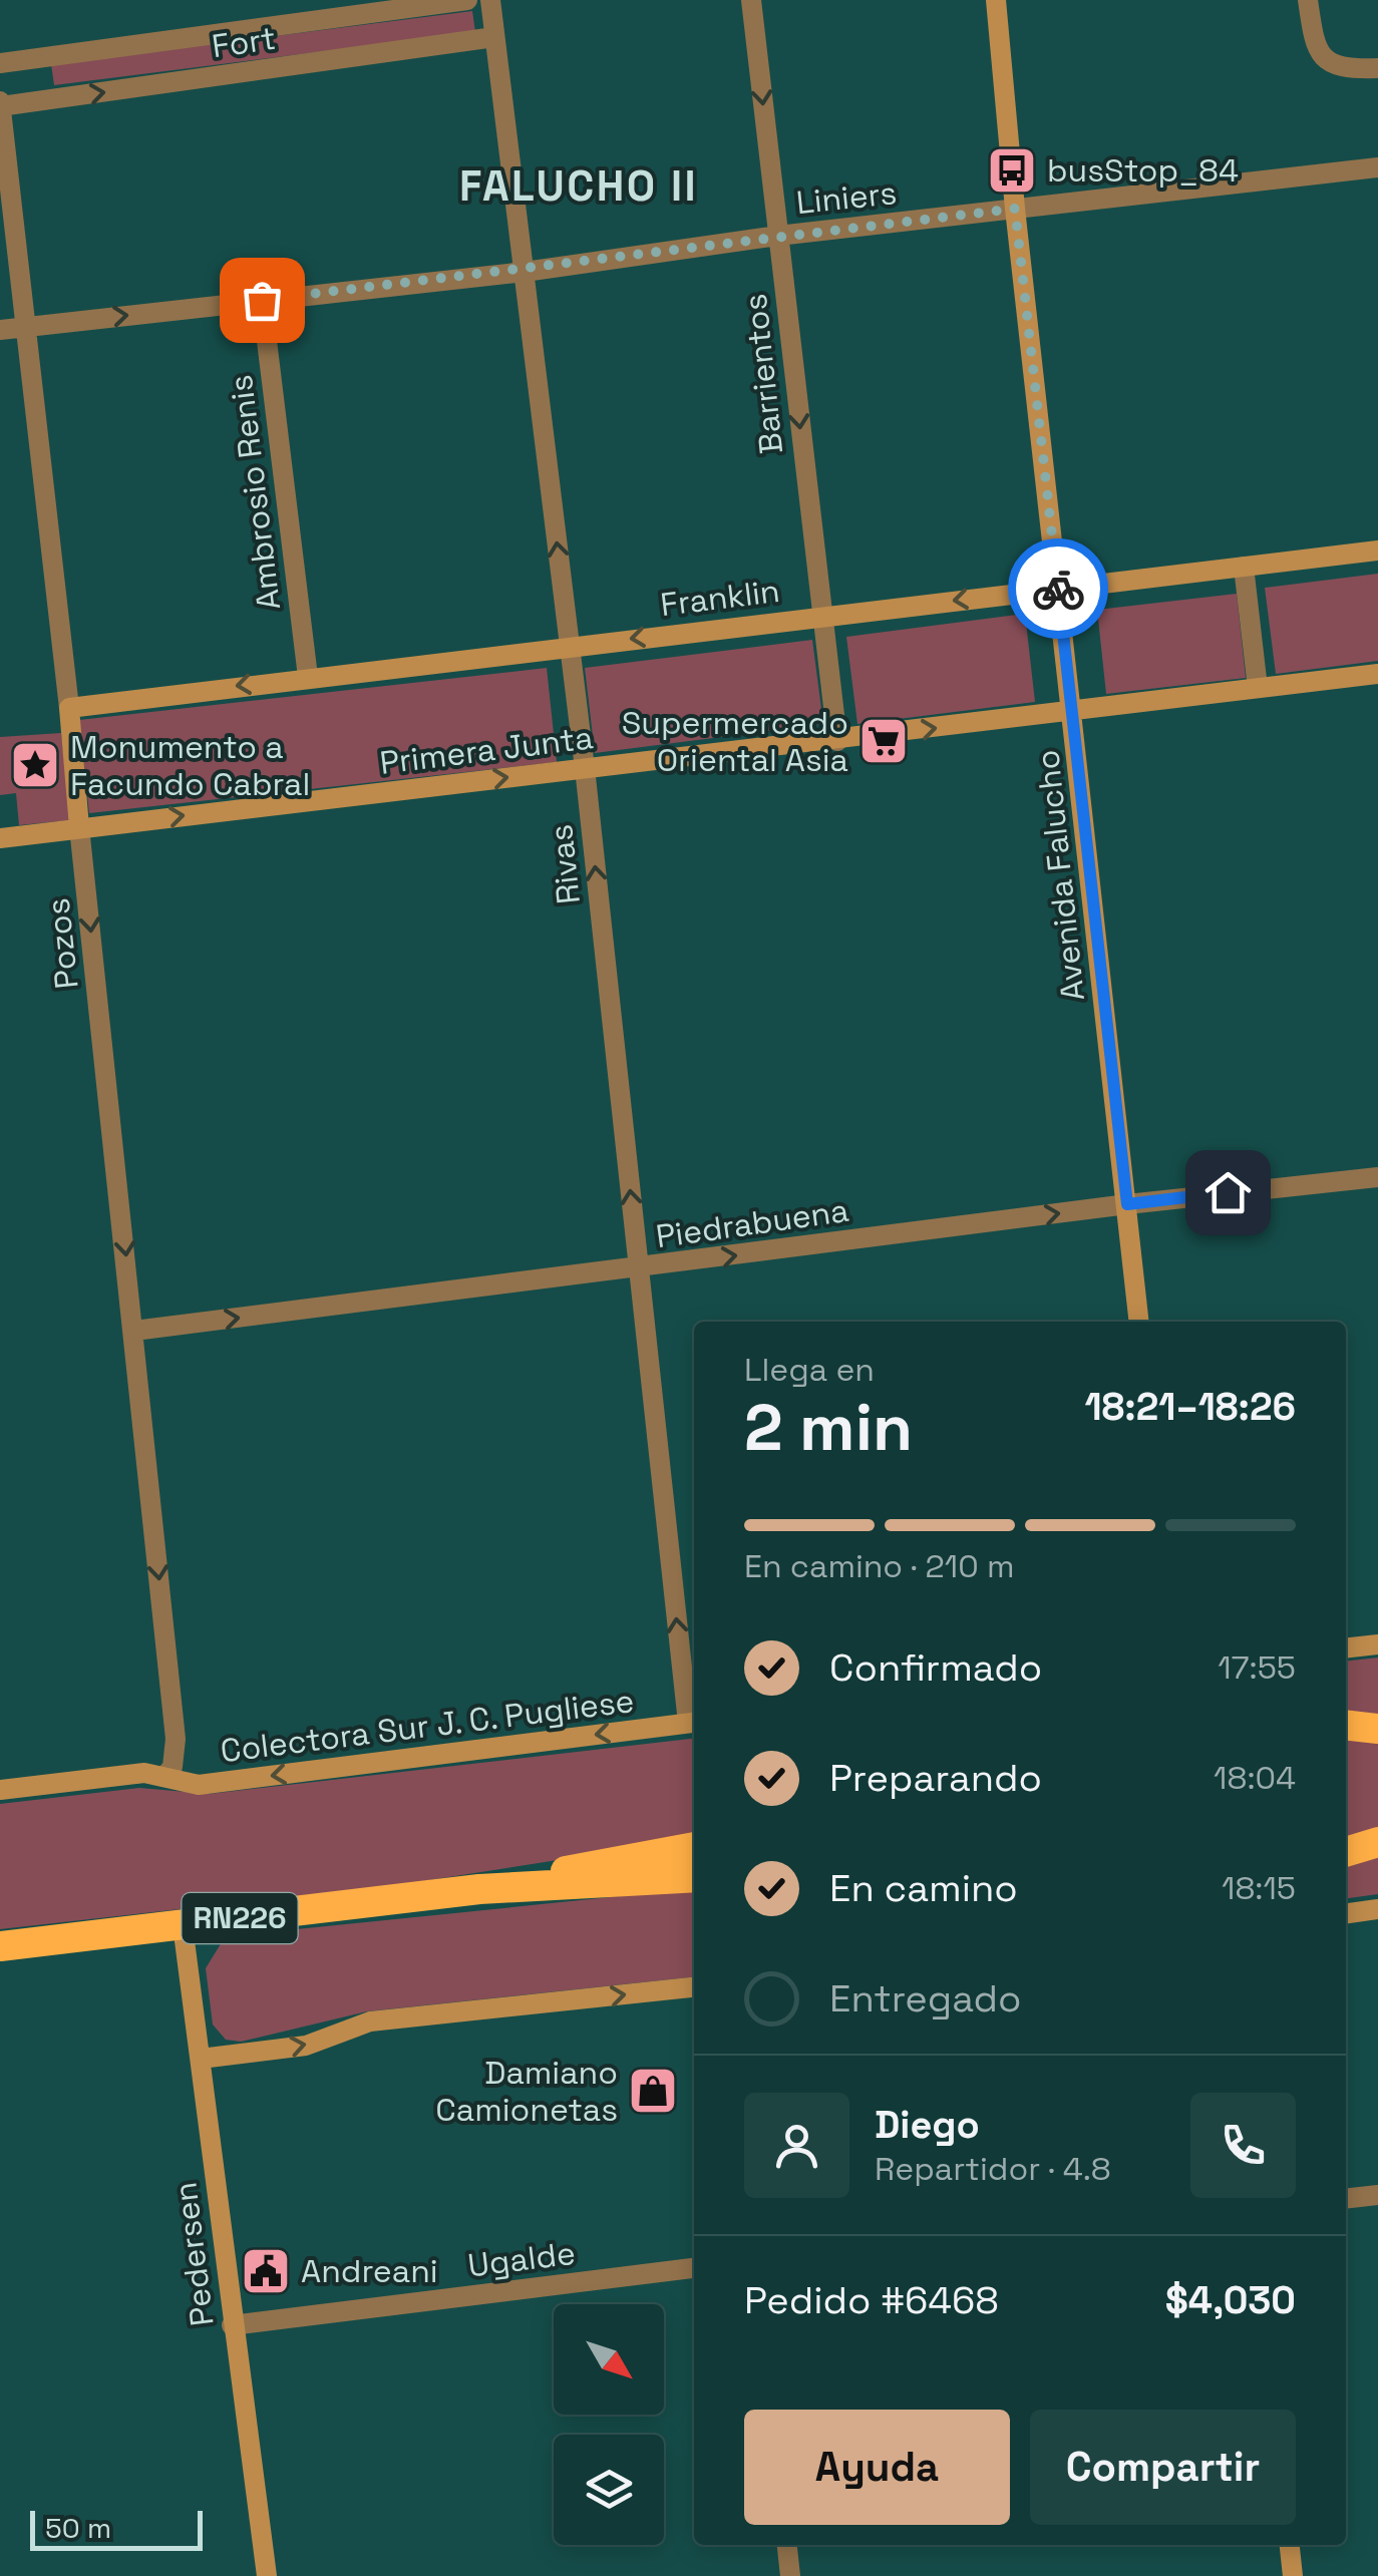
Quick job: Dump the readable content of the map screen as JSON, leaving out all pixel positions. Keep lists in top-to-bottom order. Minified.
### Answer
{"streets":{"highway":["RN226"],"main road":["Franklin","Primera Junta","Avenida Falucho","Pozos","Colectora Sur J. C. Pugliese","Pedersen"],"street":["Fort","Liniers","Barrientos","Ambrosio Renis","Rivas","Piedrabuena","Ugalde"]},"crossings":[["Fort","Rivas"],["Fort","Pozos"],["Liniers","Barrientos"],["Liniers","Ambrosio Renis"],["Liniers","Rivas"],["Liniers","Avenida Falucho"],["Liniers","Pozos"],["Barrientos","Franklin"],["Barrientos","Primera Junta"],["Ambrosio Renis","Franklin"],["Franklin","Rivas"],["Franklin","Avenida Falucho"],["Franklin","Pozos"],["Primera Junta","Rivas"],["Primera Junta","Avenida Falucho"],["Primera Junta","Pozos"],["Rivas","Piedrabuena"],["Rivas","Colectora Sur J. C. Pugliese"],["Avenida Falucho","Piedrabuena"],["Pozos","Piedrabuena"],["Pozos","Colectora Sur J. C. Pugliese"],["RN226","Pedersen"],["Pedersen","Ugalde"]],"one_way":["Barrientos","Franklin","Primera Junta","Rivas","Pozos","Piedrabuena","Colectora Sur J. C. Pugliese"],"districts":["FALUCHO II"],"places":{"bus stop":["busStop_84"],"supermarket":["Supermercado Oriental Asia"],"place":["Monumento a Facundo Cabral"],"shop":["Damiano Camionetas"],"public building":["Andreani"]},"scale_bar":"50 m","north":"bottom right","page":{"heading":["2 min","Llega en","18:21–18:26"],"panel":["Diego","Repartidor · 4.8","Pedido #6468","$4,030"],"bar":"En camino · 210 m","list":[["Confirmado","17:55"],["Preparando","18:04"],["En camino","18:15"],"Entregado"],"buttons":["Ayuda","Compartir"],"scale":"50 m"}}
